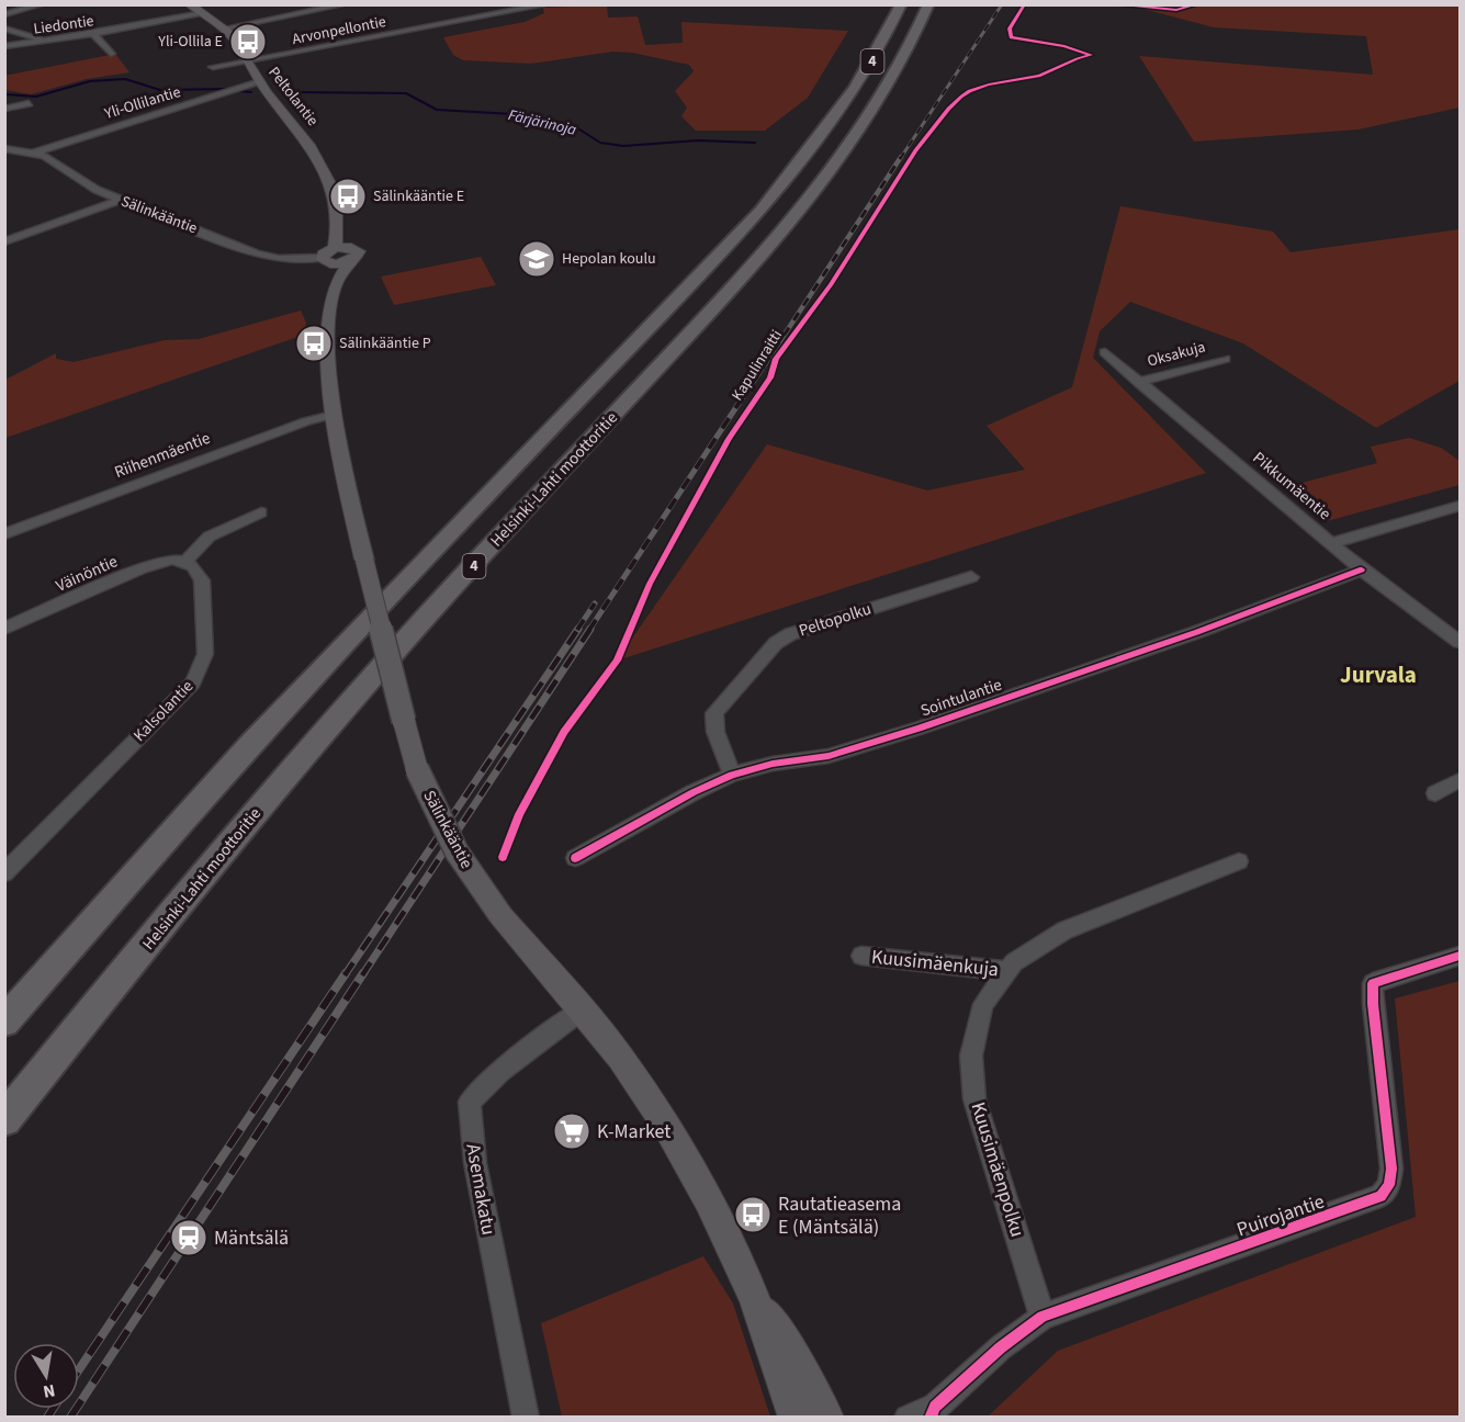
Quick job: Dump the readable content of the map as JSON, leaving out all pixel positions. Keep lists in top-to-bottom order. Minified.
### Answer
{"streets":{"highway":["4","Helsinki-Lahti moottoritie"],"main road":["Peltolantie","Sälinkääntie"],"street":["Liedontie","Arvonpellontie","Yli-Ollilantie","Oksakuja","Riihenmäentie","Pikkumäentie","Väinöntie","Peltopolku","Sointulantie","Kalsolantie","Kuusimäenkuja","Kuusimäenpolku","Asemakatu","Puirojantie"],"cycle path":["Kapulinraitti"]},"crossings":[["Liedontie","Peltolantie"],["Arvonpellontie","Peltolantie"],["Peltolantie","Yli-Ollilantie"],["Yli-Ollilantie","Sälinkääntie"],["Sälinkääntie","Riihenmäentie"],["Sälinkääntie","Asemakatu"],["Oksakuja","Pikkumäentie"],["Pikkumäentie","Sointulantie"],["Väinöntie","Kalsolantie"],["Peltopolku","Sointulantie"],["Kuusimäenkuja","Kuusimäenpolku"],["Kuusimäenpolku","Puirojantie"]],"districts":["Jurvala"],"water":["Färjärinoja"],"places":{"bus stop":["Yli-Ollila E","Sälinkääntie E","Sälinkääntie P","Rautatieasema E (Mäntsälä)"],"school or university":["Hepolan koulu"],"supermarket":["K-Market"],"station":["Mäntsälä"]},"north":"bottom"}
